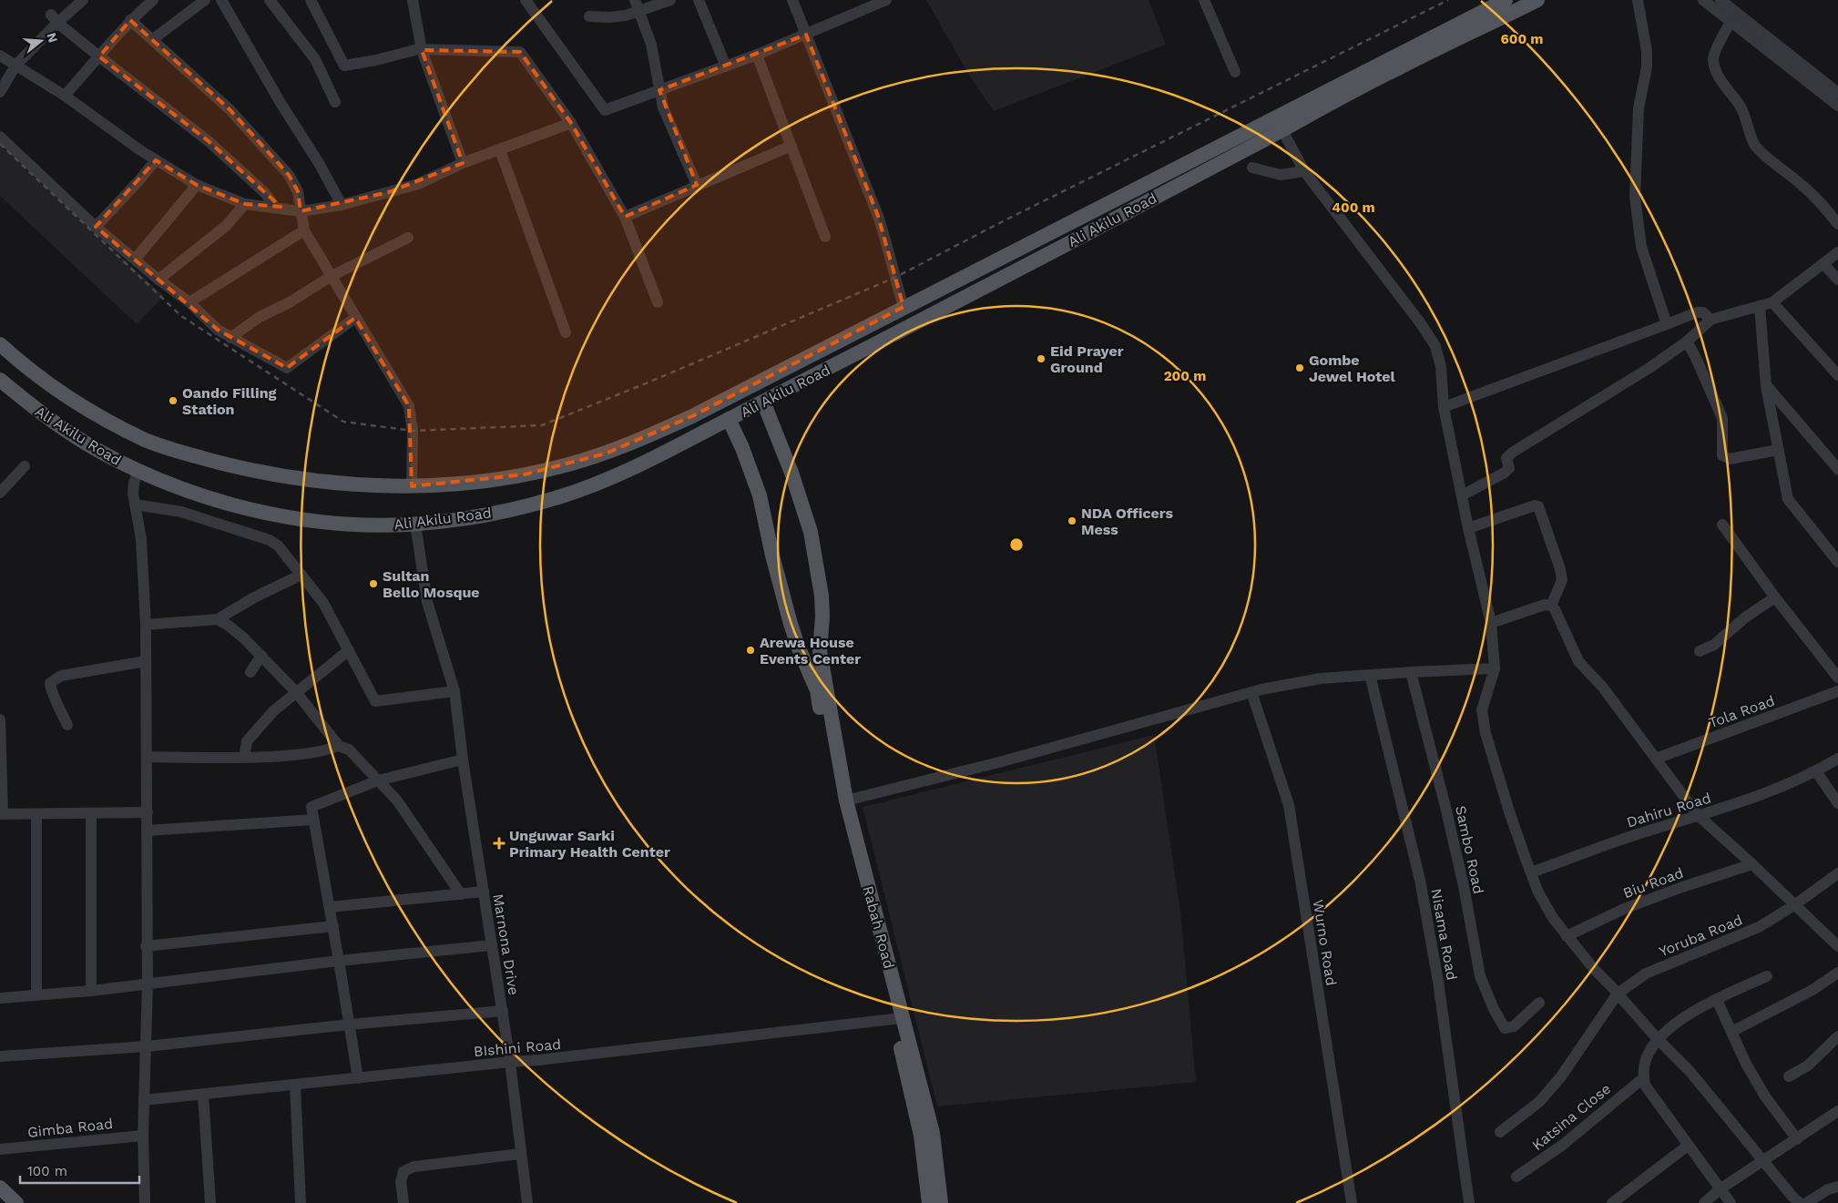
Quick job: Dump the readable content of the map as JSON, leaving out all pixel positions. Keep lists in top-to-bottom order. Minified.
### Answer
{"streets":{"main road":["Ali Akilu Road","Rabah Road"],"street":["Tola Road","Dahiru Road","Sambo Road","Biu Road","Nisama Road","Yoruba Road","Wurno Road","Marnona Drive","BIshini Road","Katsina Close","Gimba Road"]},"crossings":[["Ali Akilu Road","Rabah Road"],["Ali Akilu Road","Marnona Drive"],["Rabah Road","BIshini Road"],["Marnona Drive","BIshini Road"]],"places":{"other":["Eid Prayer Ground","Gombe Jewel Hotel","Oando Filling Station","NDA Officers Mess","Sultan Bello Mosque","Arewa House Events Center"],"health":["Unguwar Sarki Primary Health Center"]},"scale_bar":"100 m","north":"right","rings":["600 m","400 m","200 m"]}
